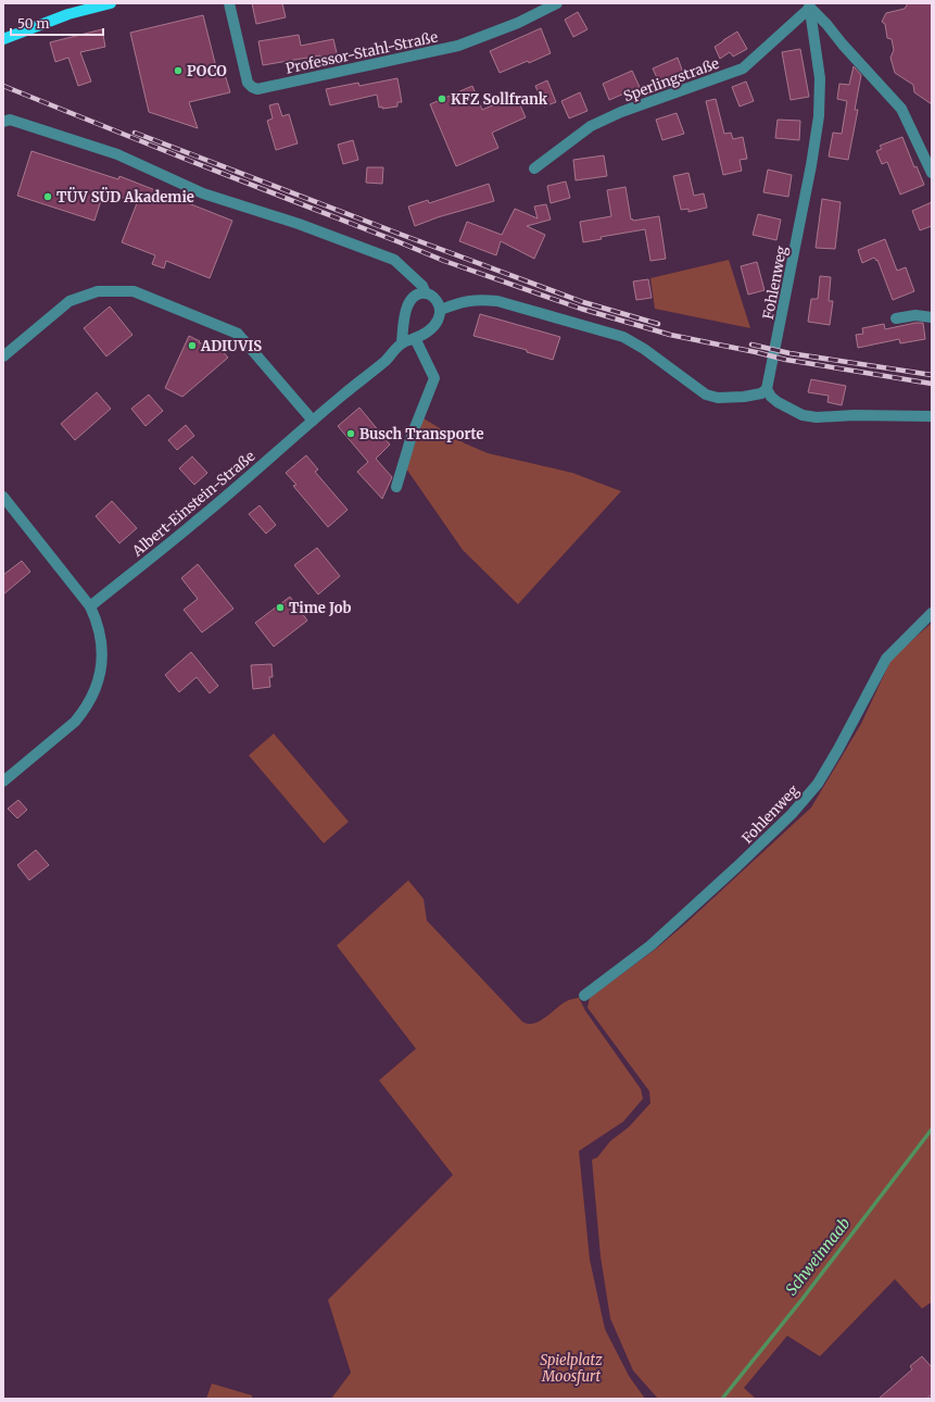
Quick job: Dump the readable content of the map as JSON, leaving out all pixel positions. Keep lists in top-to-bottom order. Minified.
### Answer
{"streets":{"street":["Professor-Stahl-Straße","Sperlingstraße","Fohlenweg","Albert-Einstein-Straße"]},"crossings":[["Sperlingstraße","Fohlenweg"]],"water":["Schweinnaab"],"parks":["Spielplatz Moosfurt"],"places":["POCO","KFZ Sollfrank","TÜV SÜD Akademie","ADIUVIS","Busch Transporte","Time Job"],"scale_bar":"50 m"}
